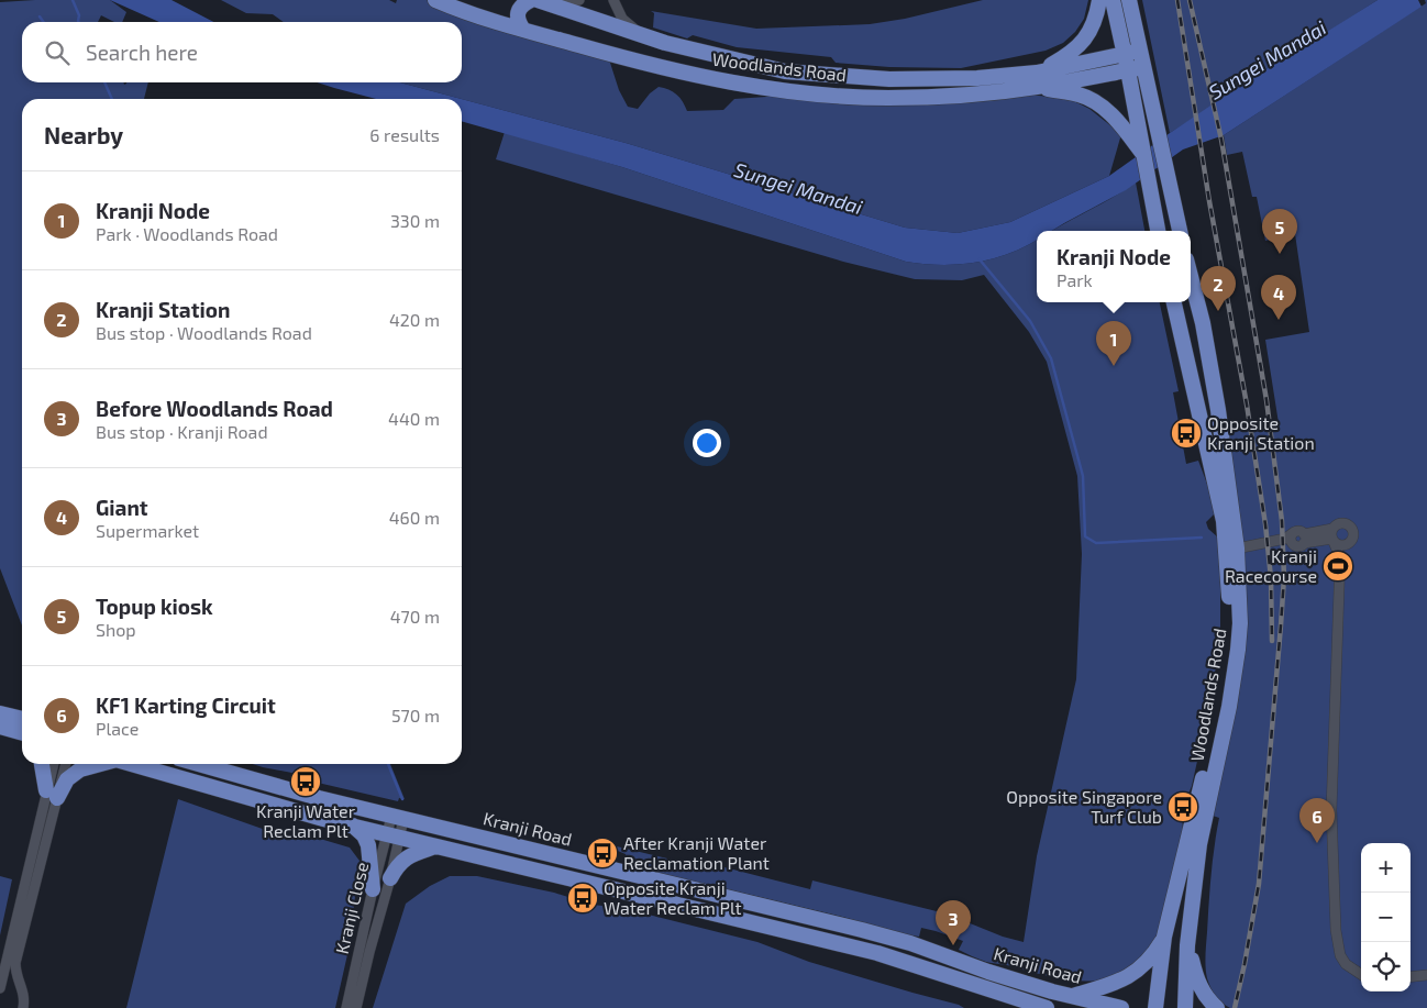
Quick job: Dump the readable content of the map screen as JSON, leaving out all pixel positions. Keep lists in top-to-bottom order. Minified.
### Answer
{"streets":{"main road":["Woodlands Road","Kranji Road"],"street":["Kranji Close"]},"crossings":[["Kranji Road","Kranji Close"]],"water":["Sungei Mandai"],"places":{"bus stop":["Opposite Kranji Station","Kranji Water Reclam Plt","Opposite Singapore Turf Club","After Kranji Water Reclamation Plant","Opposite Kranji Water Reclam Plt"],"sports":["Kranji Racecourse"]},"page":{"search":"Search here","heading":["Nearby","6 results"],"list":[{"mark":"1","name":"Kranji Node","note":"Park · Woodlands Road","value":"330 m"},{"mark":"2","name":"Kranji Station","note":"Bus stop · Woodlands Road","value":"420 m"},{"mark":"3","name":"Before Woodlands Road","note":"Bus stop · Kranji Road","value":"440 m"},{"mark":"4","name":"Giant","note":"Supermarket","value":"460 m"},{"mark":"5","name":"Topup kiosk","note":"Shop","value":"470 m"},{"mark":"6","name":"KF1 Karting Circuit","note":"Place","value":"570 m"}],"pins":["5","2","4","1","6","3"],"popup":["Kranji Node","Park"],"map_buttons":["+","−"]}}
